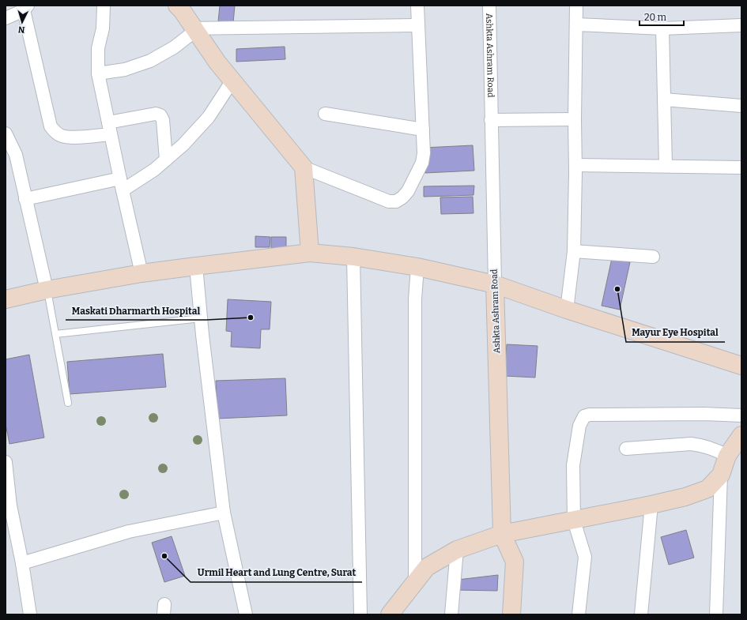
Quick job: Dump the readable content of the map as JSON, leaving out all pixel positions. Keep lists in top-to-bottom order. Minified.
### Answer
{"streets":{"street":["Ashkta Ashram Road"]},"places":["Mayur Eye Hospital","Maskati Dharmarth Hospital","Urmil Heart and Lung Centre, Surat"],"scale_bar":"20 m","north":"bottom"}
